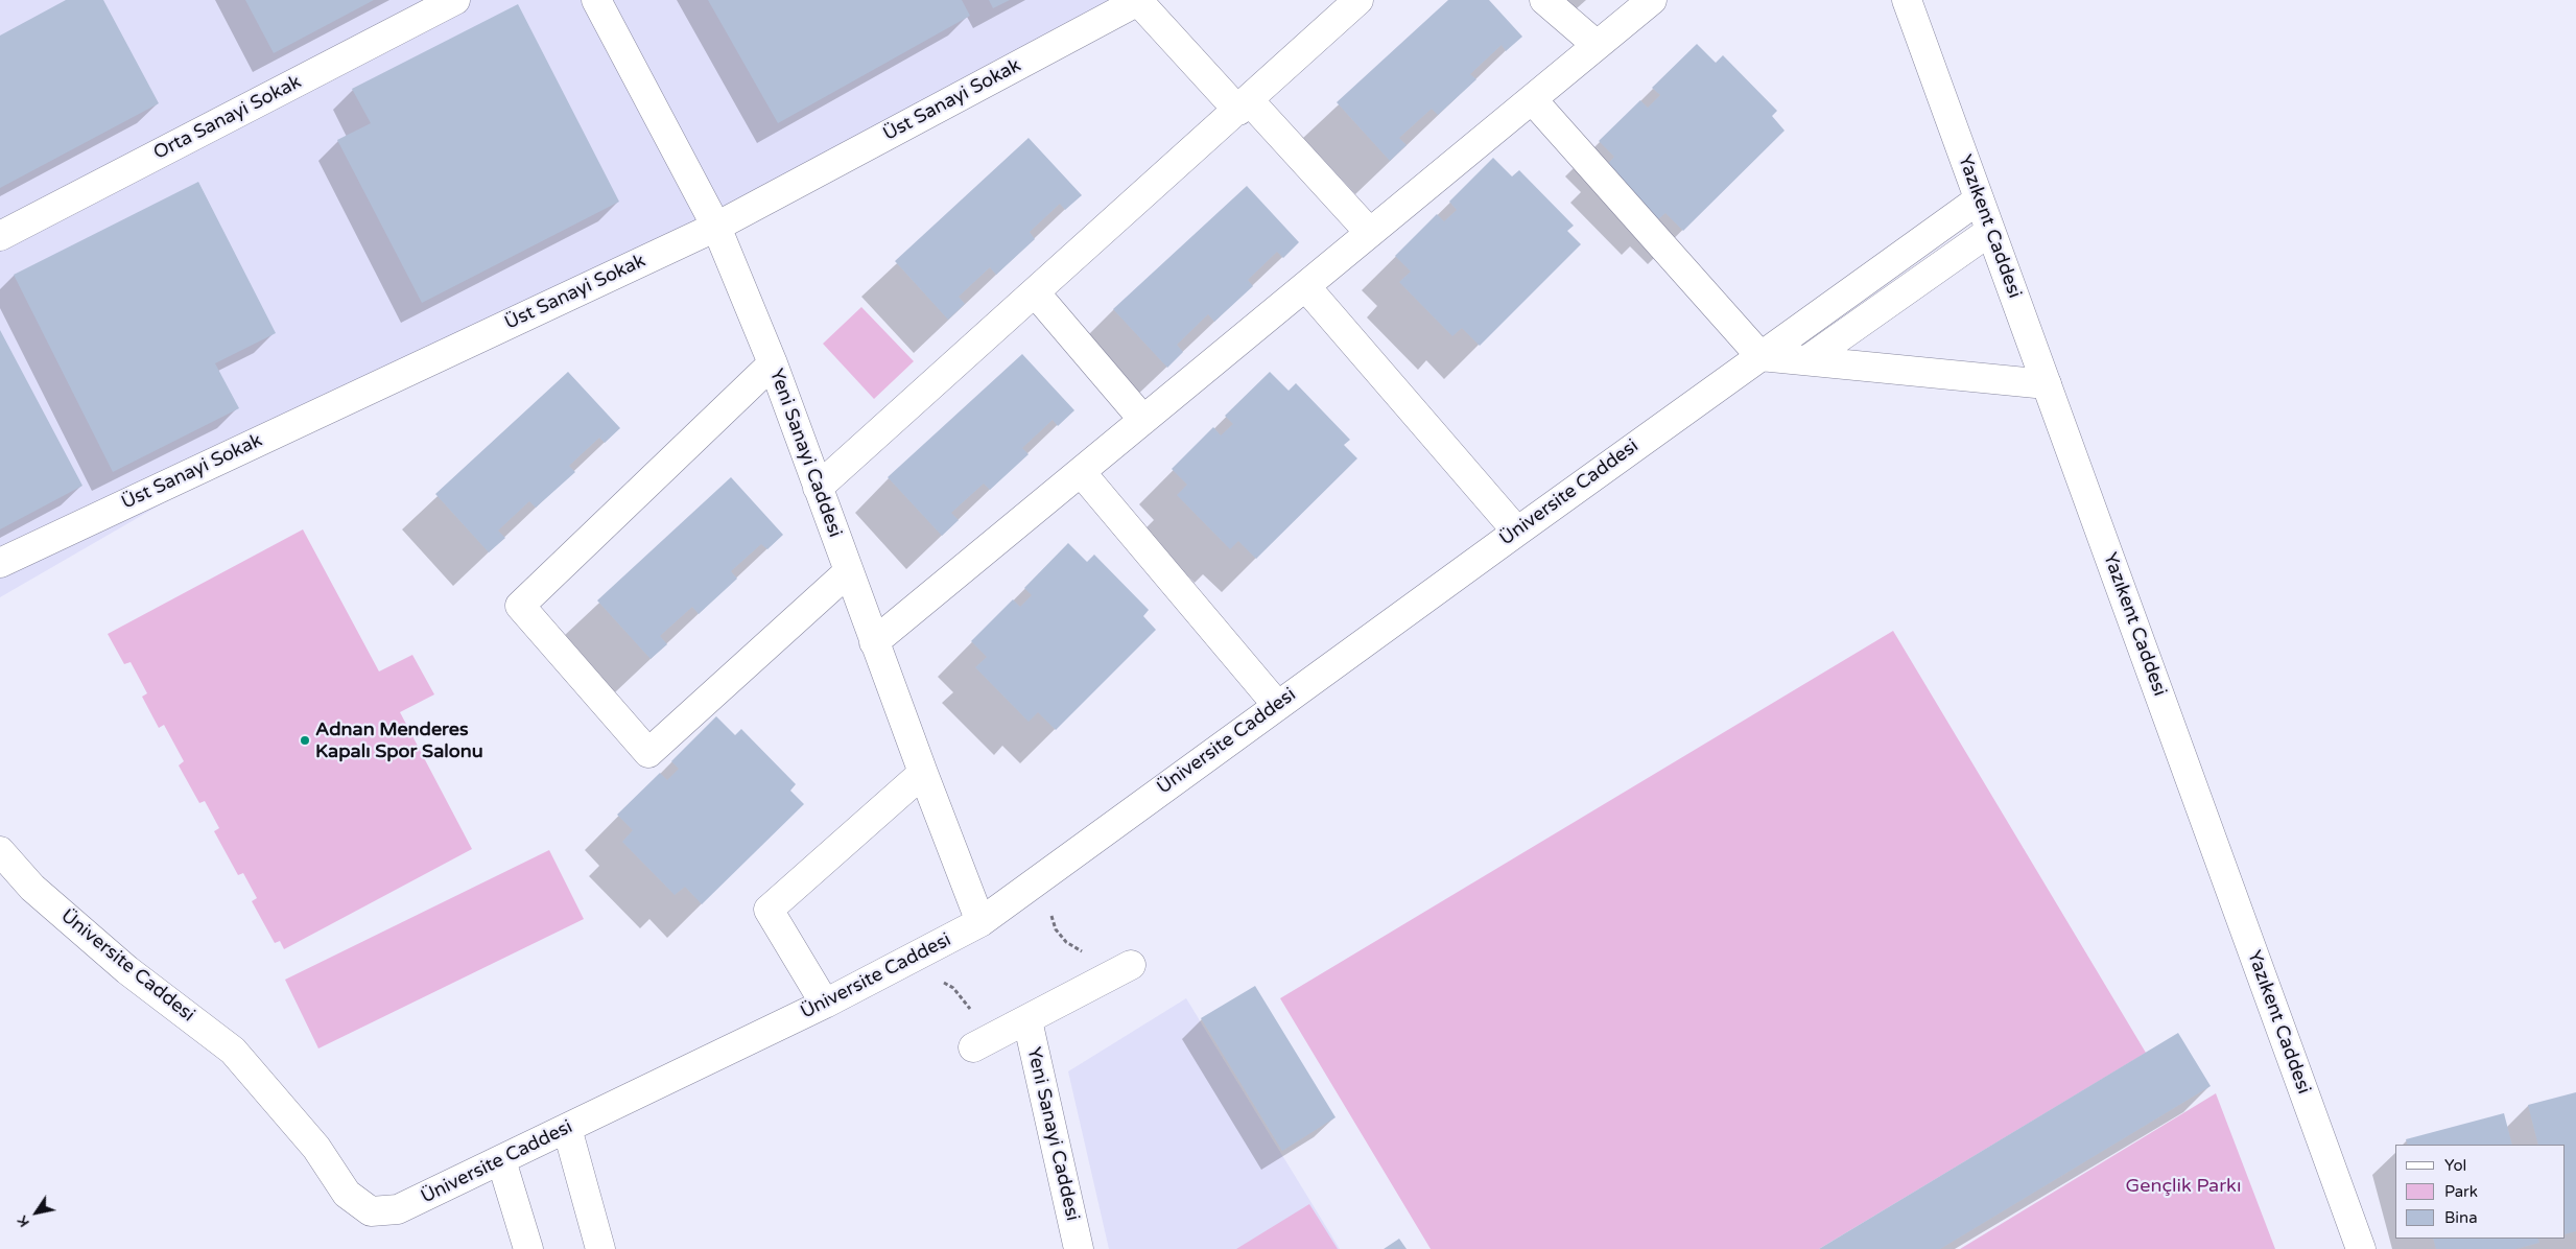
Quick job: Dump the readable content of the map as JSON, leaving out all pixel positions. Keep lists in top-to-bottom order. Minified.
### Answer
{"streets":{"street":["Üst Sanayi Sokak","Orta Sanayi Sokak","Yazıkent Caddesi","Yeni Sanayi Caddesi","Üniversite Caddesi"]},"crossings":[["Üst Sanayi Sokak","Yeni Sanayi Caddesi"],["Yazıkent Caddesi","Üniversite Caddesi"],["Yeni Sanayi Caddesi","Üniversite Caddesi"]],"parks":["Gençlik Parkı"],"places":["Adnan Menderes Kapalı Spor Salonu"],"legend":["Yol","Park","Bina"],"north":"bottom left"}
